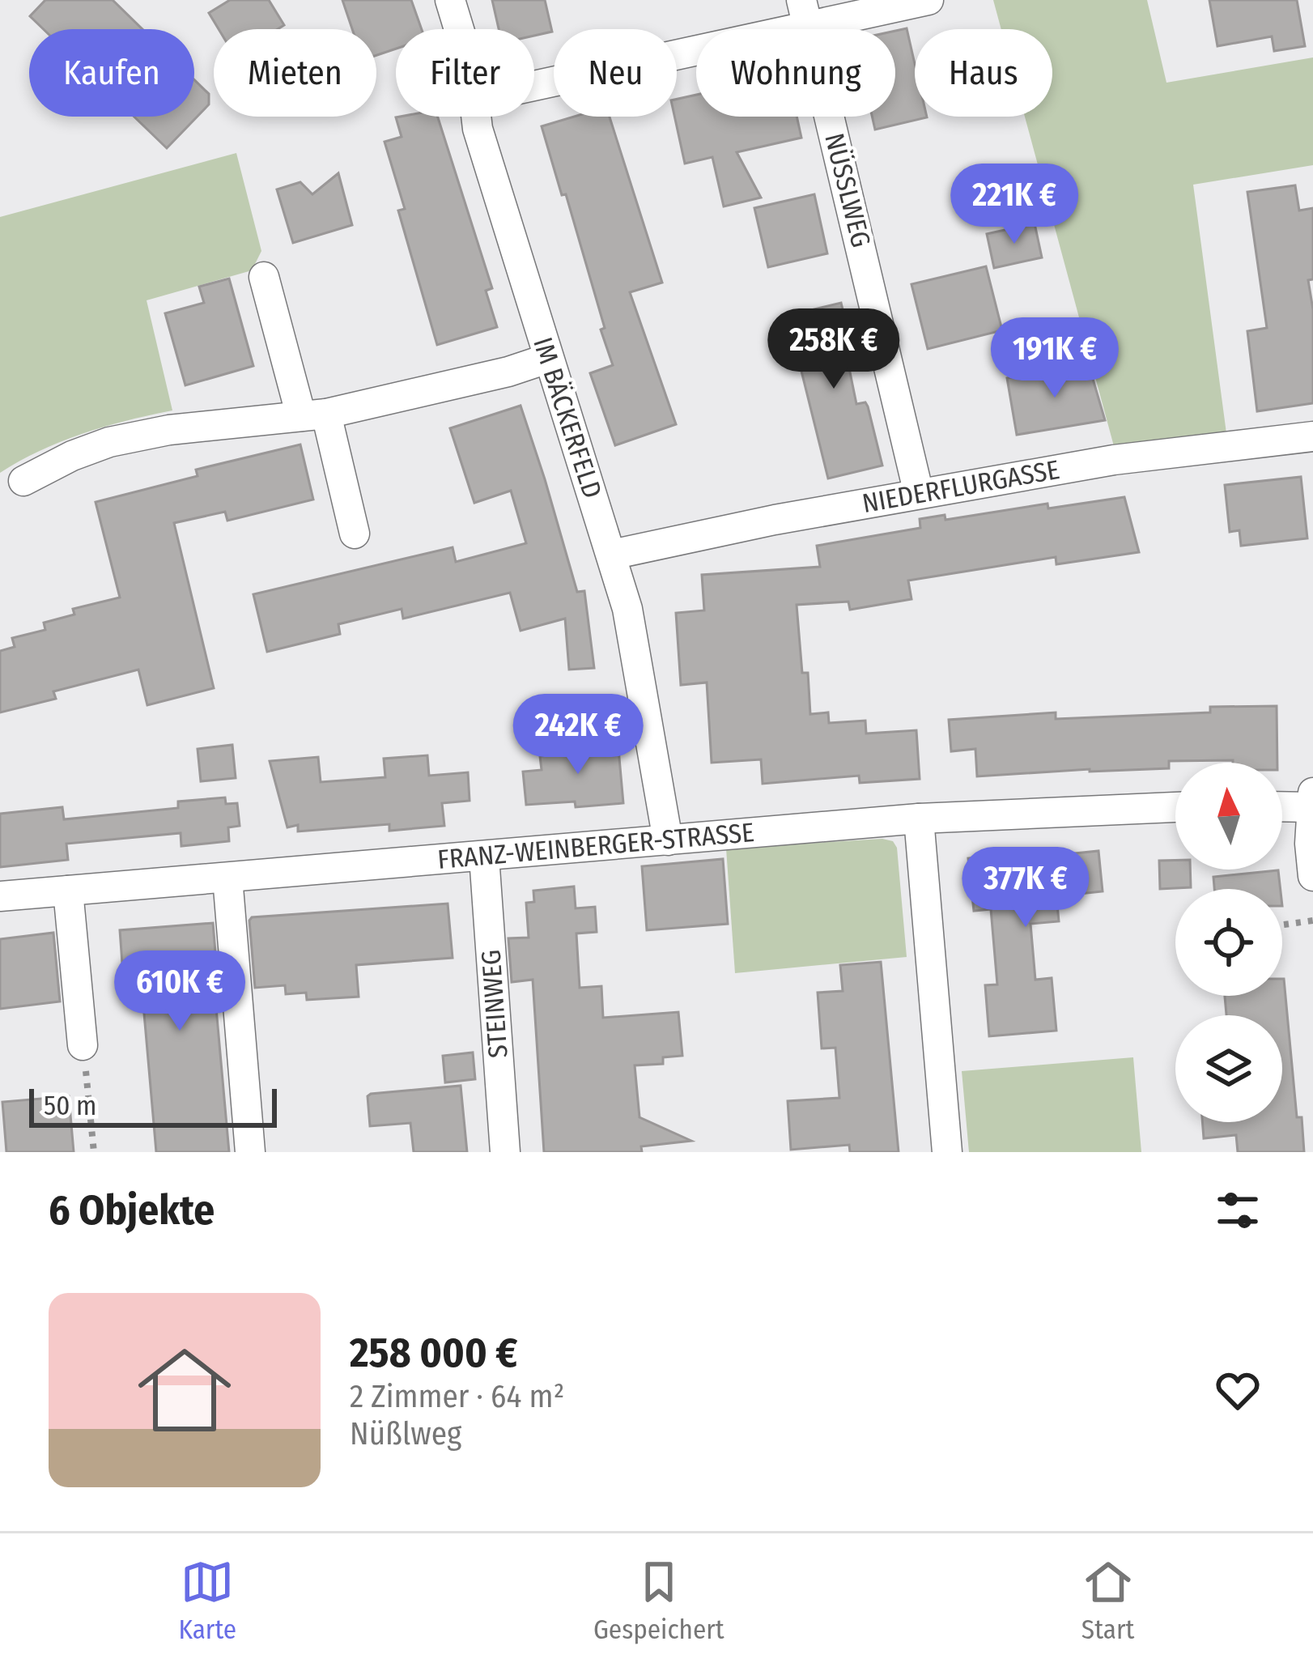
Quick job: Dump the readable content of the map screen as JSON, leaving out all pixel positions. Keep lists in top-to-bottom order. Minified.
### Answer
{"streets":{"street":["NÜSSLWEG","IM BÄCKERFELD","NIEDERFLURGASSE","FRANZ-WEINBERGER-STRASSE","STEINWEG"]},"crossings":[["NÜSSLWEG","NIEDERFLURGASSE"],["IM BÄCKERFELD","NIEDERFLURGASSE"],["IM BÄCKERFELD","FRANZ-WEINBERGER-STRASSE"],["FRANZ-WEINBERGER-STRASSE","STEINWEG"]],"scale_bar":"50 m","north":"top","page":{"chip":["Kaufen","Mieten","Filter","Neu","Wohnung","Haus"],"price":["221K €","258K €","191K €","242K €","377K €","610K €"],"scale":"50 m","heading":"6 Objekte","list":[{"name":"258 000 €","note":"2 Zimmer · 64 m² · Nüßlweg"}],"tabs":["Karte","Gespeichert","Start"]}}
